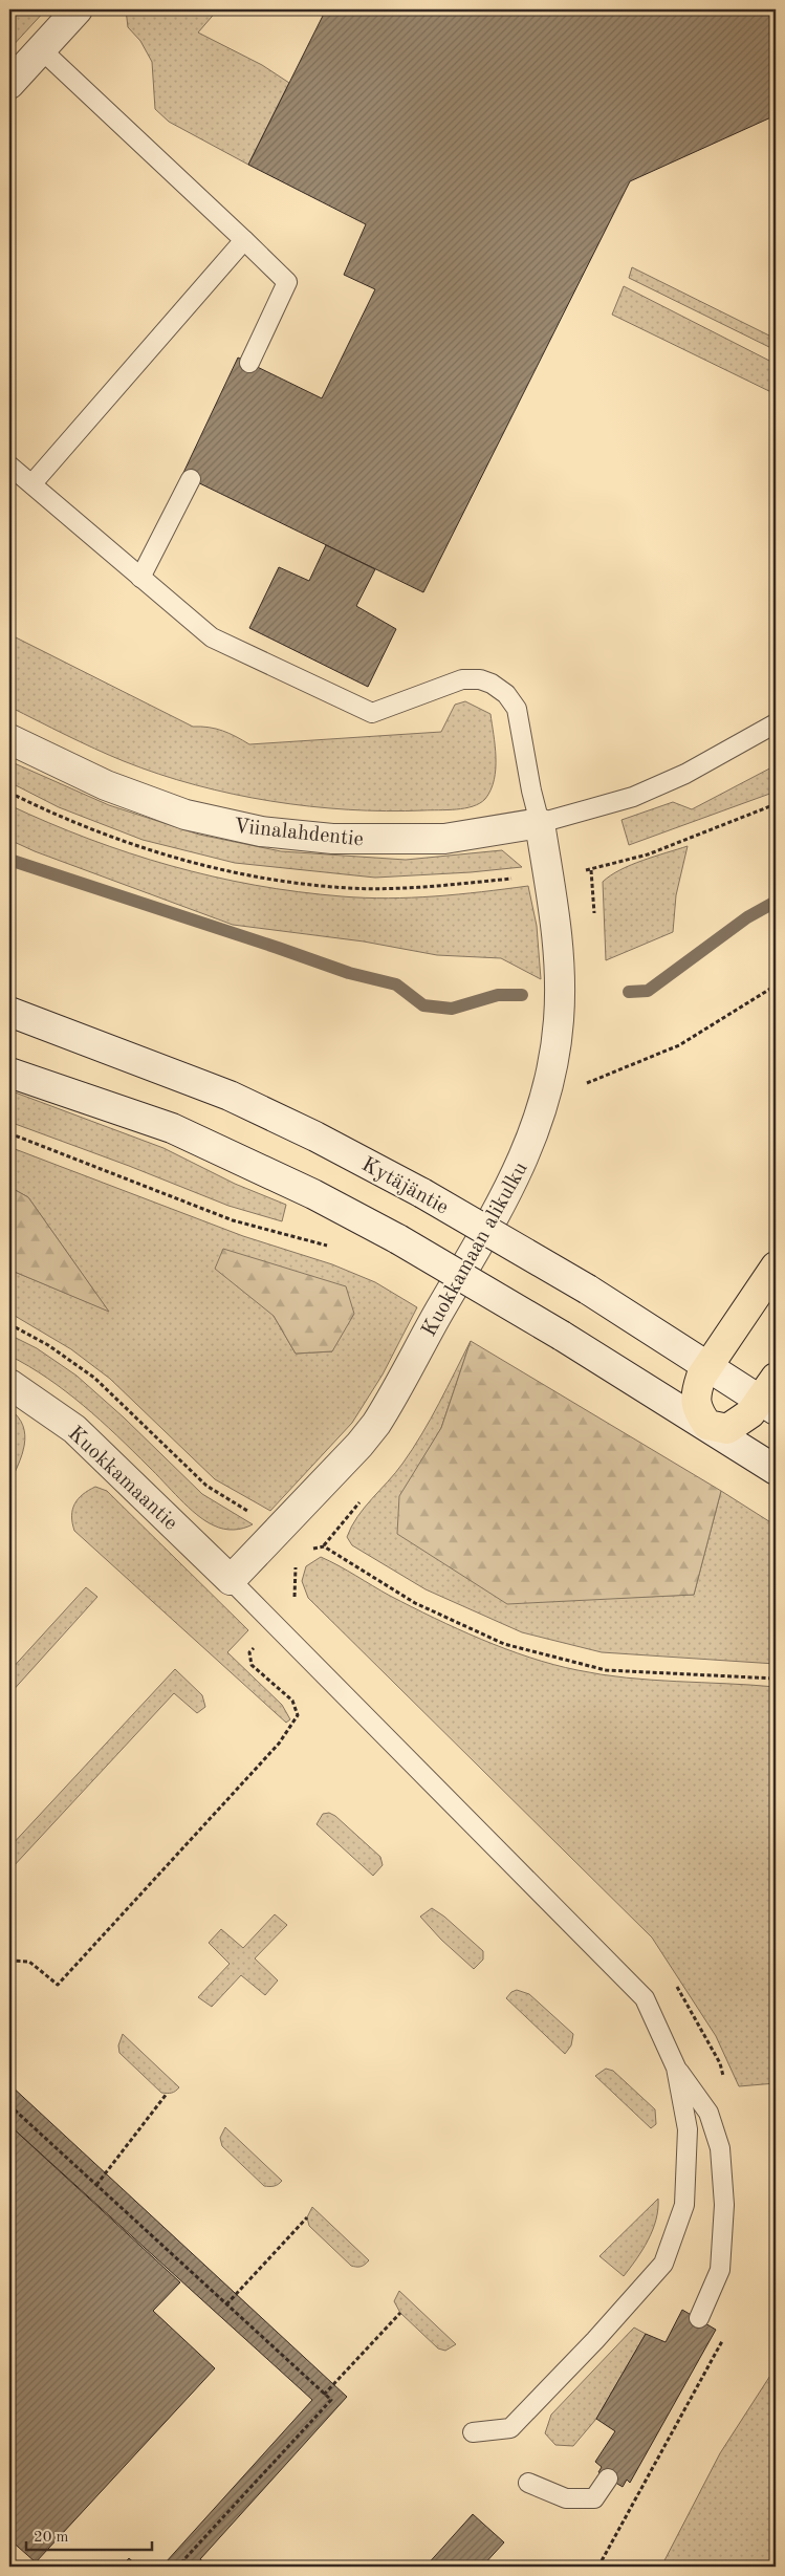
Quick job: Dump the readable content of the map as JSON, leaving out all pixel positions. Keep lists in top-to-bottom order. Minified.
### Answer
{"streets":{"street":["Viinalahdentie","Kytäjäntie","Kuokkamaan alikulku","Kuokkamaantie"]},"crossings":[["Viinalahdentie","Kuokkamaan alikulku"],["Kuokkamaan alikulku","Kuokkamaantie"]],"scale_bar":"20 m"}
